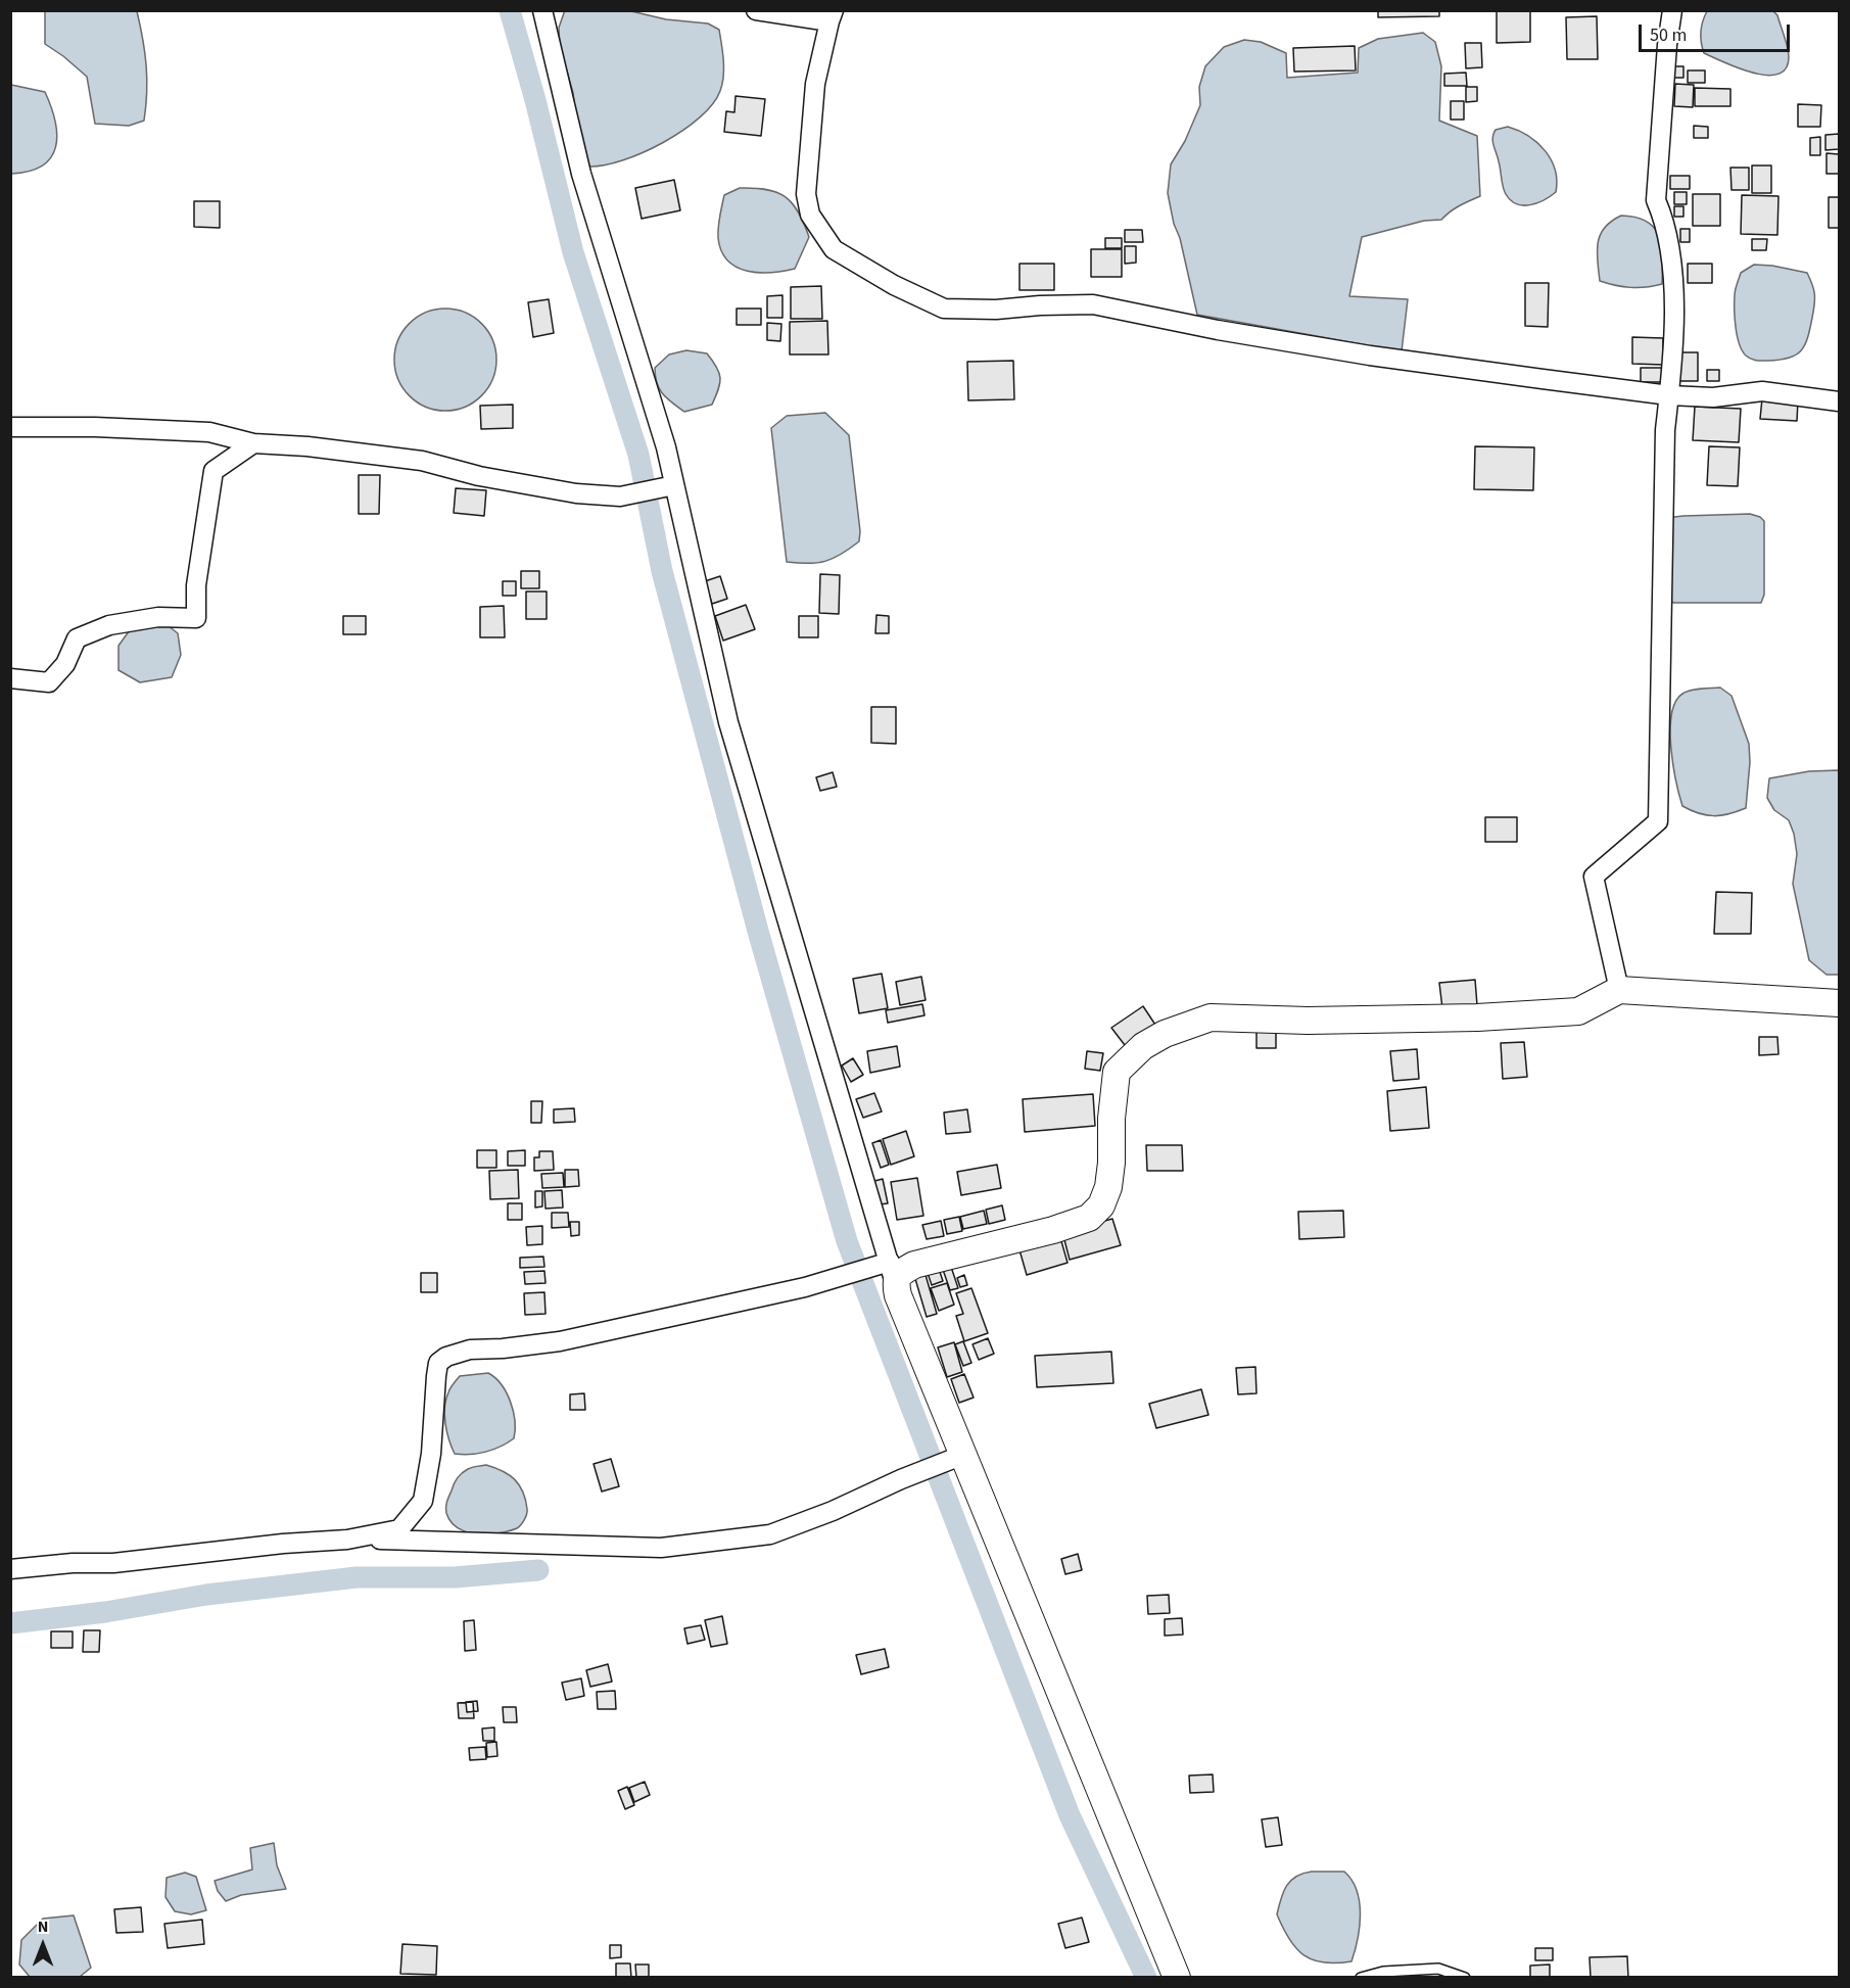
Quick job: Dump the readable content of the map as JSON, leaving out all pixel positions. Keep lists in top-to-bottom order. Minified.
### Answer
{"scale_bar":"50 m","north":"top"}
